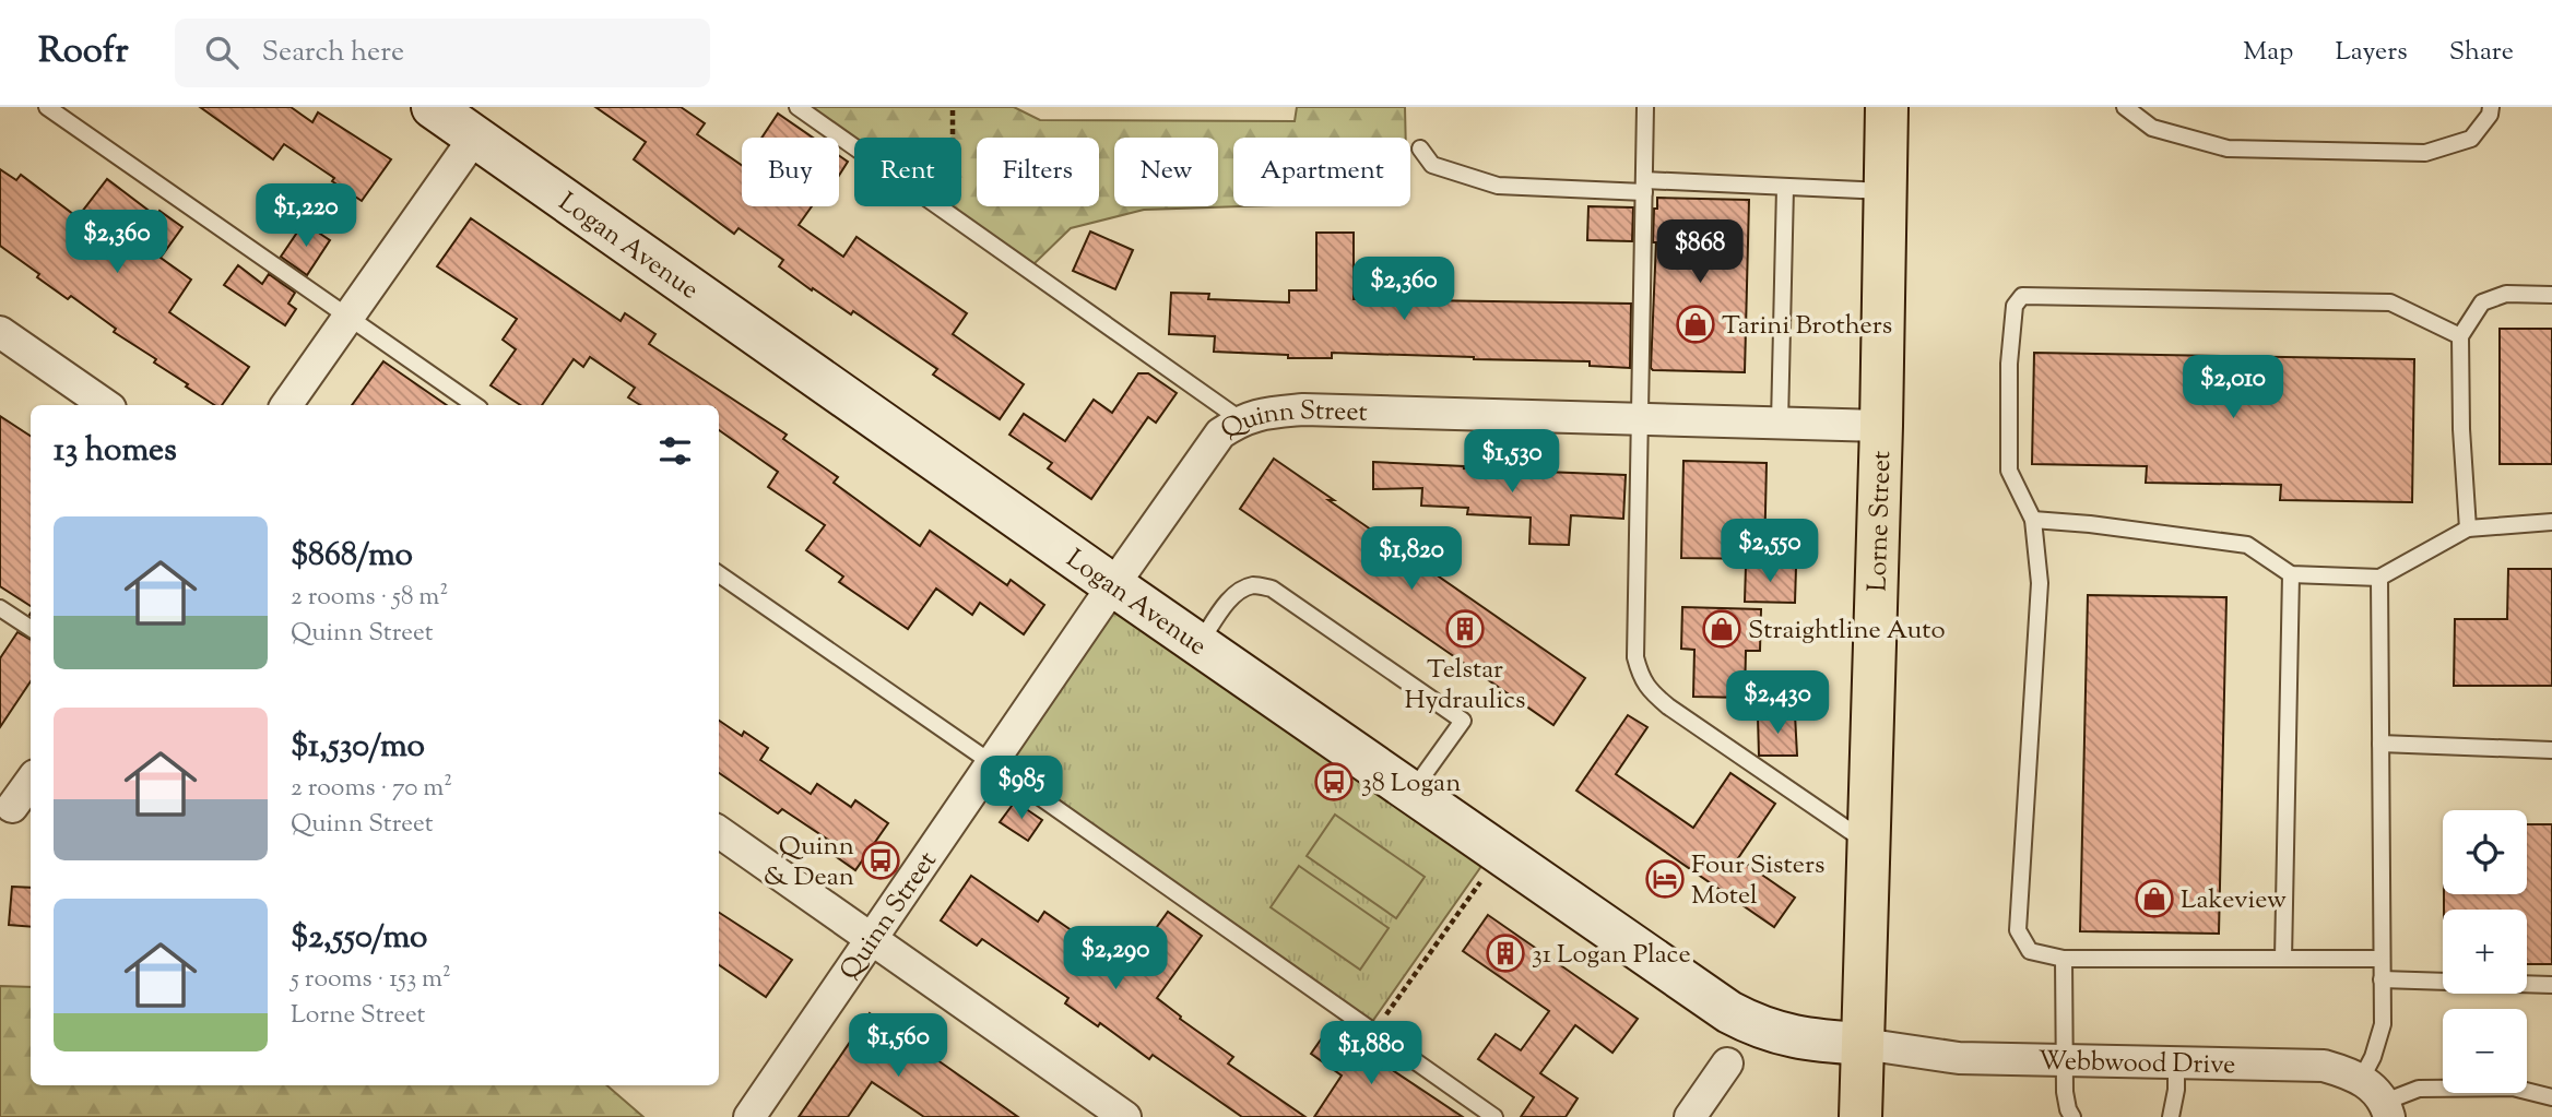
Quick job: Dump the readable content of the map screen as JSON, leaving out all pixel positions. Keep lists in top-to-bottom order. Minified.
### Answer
{"streets":{"main road":["Lorne Street"],"street":["Logan Avenue","Quinn Street","Webbwood Drive"]},"crossings":[["Logan Avenue","Quinn Street"],["Logan Avenue","Lorne Street"],["Logan Avenue","Webbwood Drive"],["Quinn Street","Lorne Street"],["Lorne Street","Webbwood Drive"]],"places":{"shop":["Tarini Brothers","Straightline Auto","Lakeview"],"building":["Telstar Hydraulics","31 Logan Place"],"bus stop":["38 Logan","Quinn & Dean"],"hotel":["Four Sisters Motel"]},"page":{"header":"Roofr","search":"Search here","nav":["Map","Layers","Share"],"chip":["Buy","Rent","Filters","New","Apartment"],"price":["$1,220","$2,360","$868","$2,360","$2,010","$1,530","$2,550","$1,820","$2,430","$985","$2,290","$1,560","$1,880"],"heading":"13 homes","list":[{"name":"$868/mo","note":"2 rooms · 58 m² · Quinn Street"},{"name":"$1,530/mo","note":"2 rooms · 70 m² · Quinn Street"},{"name":"$2,550/mo","note":"5 rooms · 153 m² · Lorne Street"}],"map_buttons":["+","−"]}}
